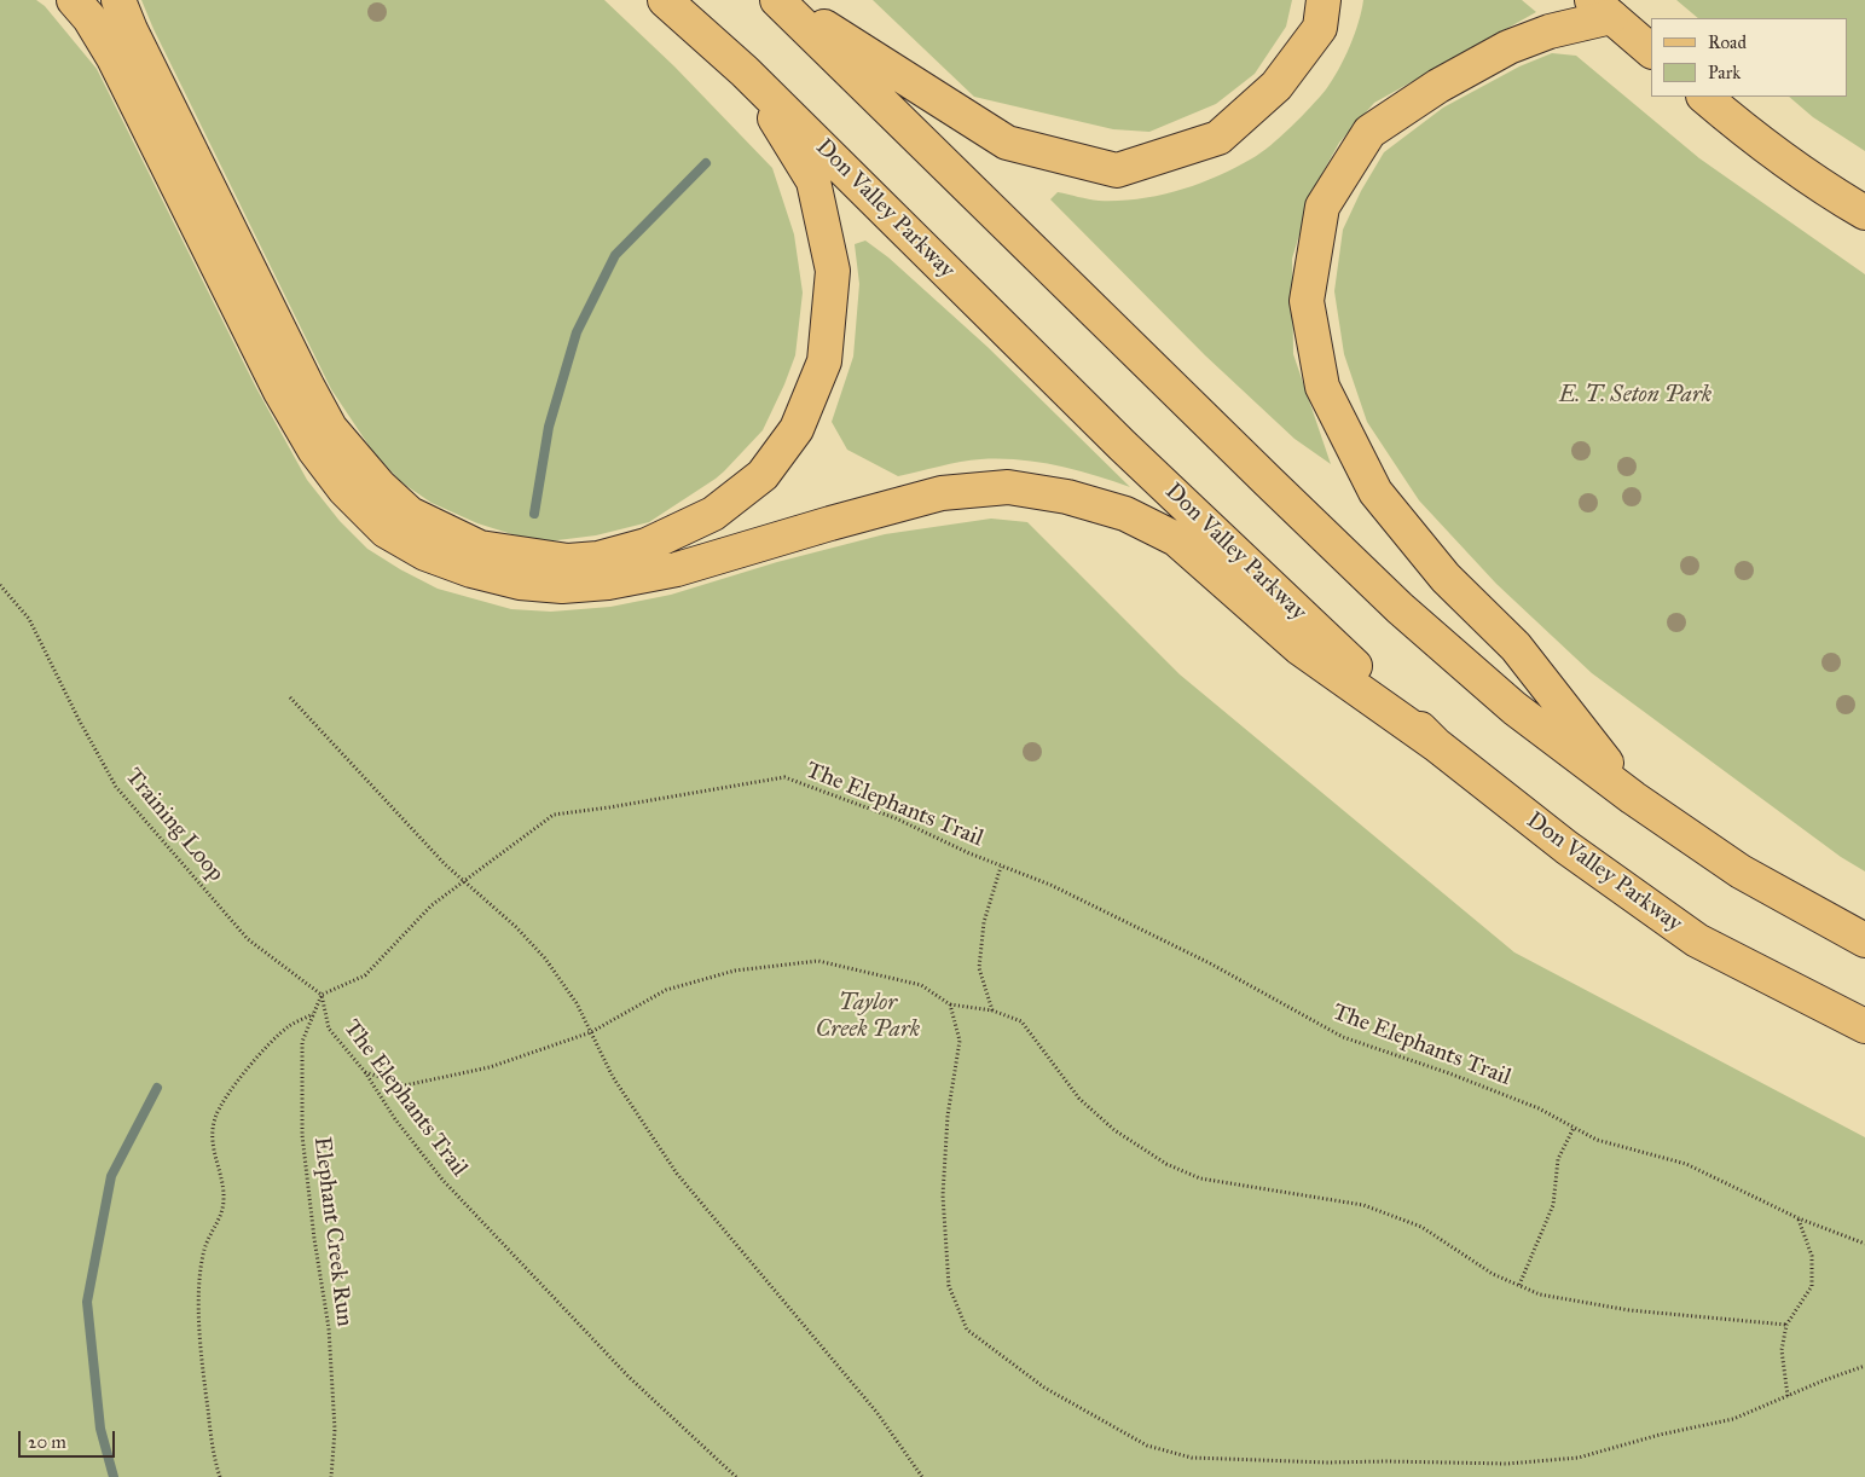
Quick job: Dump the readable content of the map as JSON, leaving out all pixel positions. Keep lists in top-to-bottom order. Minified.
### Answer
{"streets":{"main road":["Don Valley Parkway"],"path":["The Elephants Trail","Training Loop","Elephant Creek Run"]},"crossings":[["The Elephants Trail","Training Loop"],["The Elephants Trail","Elephant Creek Run"],["Training Loop","Elephant Creek Run"]],"parks":["E. T. Seton Park","Taylor Creek Park"],"legend":["Road","Park"],"scale_bar":"20 m"}
